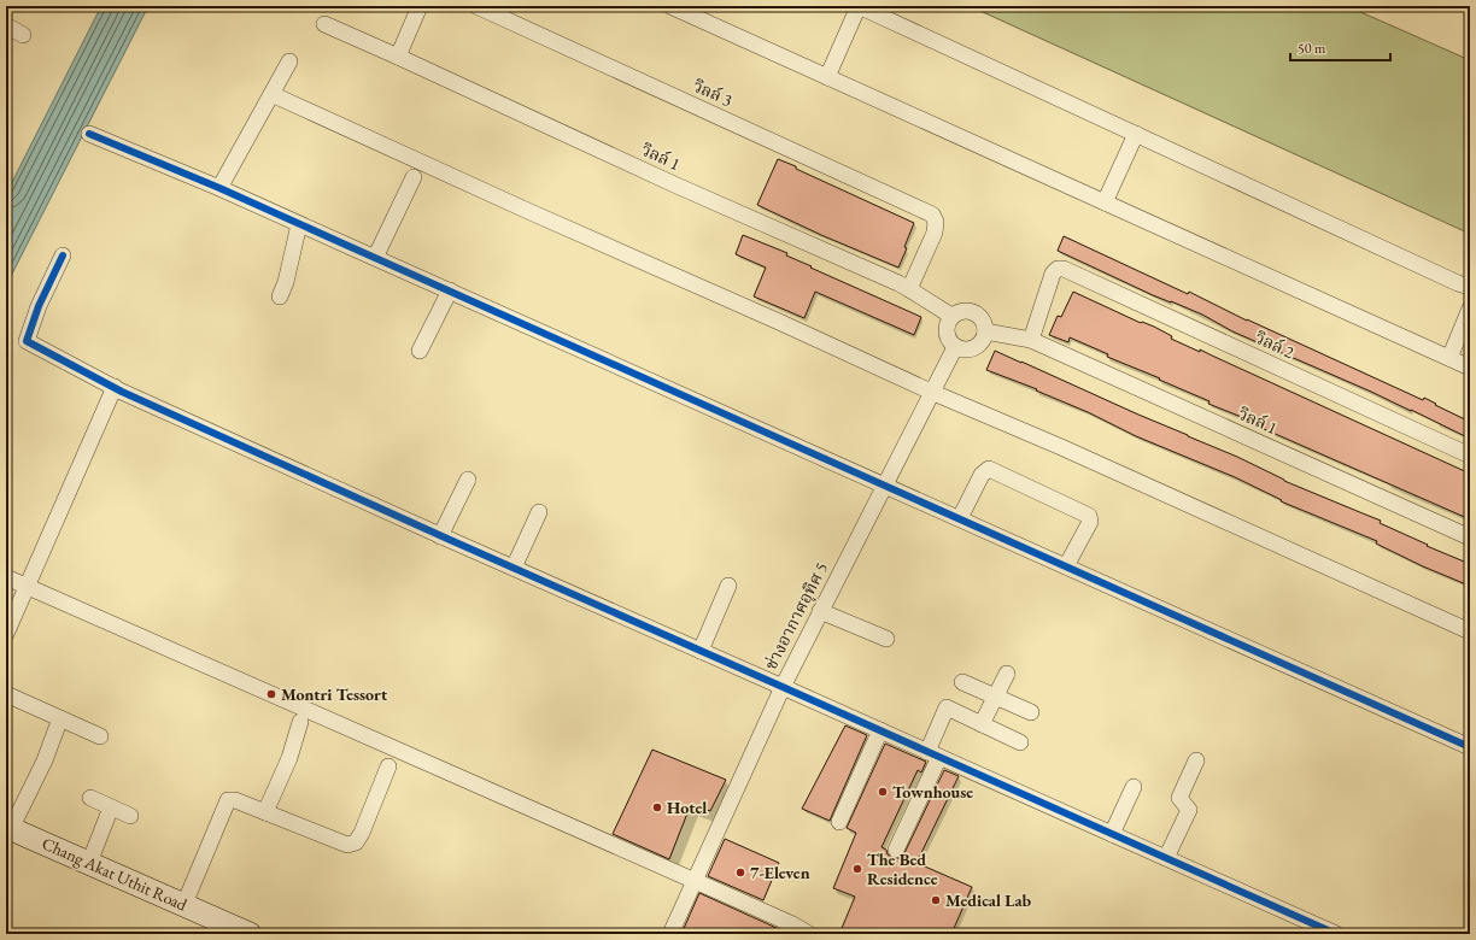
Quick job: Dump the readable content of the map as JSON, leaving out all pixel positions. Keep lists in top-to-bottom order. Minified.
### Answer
{"streets":{"street":["วิลล์ 3","วิลล์ 1","วิลล์ 2","ช่างอากาศอุทิศ 5","Chang Akat Uthit Road"]},"crossings":[["วิลล์ 3","วิลล์ 1"],["วิลล์ 1","วิลล์ 2"],["วิลล์ 1","ช่างอากาศอุทิศ 5"]],"places":["Montri Tessort","Townhouse","Hotel","The Bed Residence","7-Eleven","Medical Lab"],"scale_bar":"50 m"}
